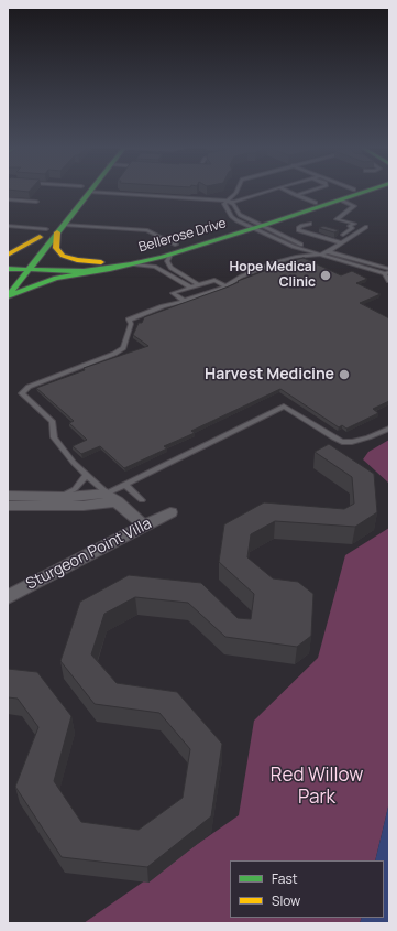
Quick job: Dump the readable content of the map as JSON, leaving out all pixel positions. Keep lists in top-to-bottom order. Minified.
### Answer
{"streets":{"main road":["Bellerose Drive"],"street":["Sturgeon Point Villa"]},"parks":["Red Willow Park"],"places":["Hope Medical Clinic","Harvest Medicine"],"legend":["Fast","Slow"]}
